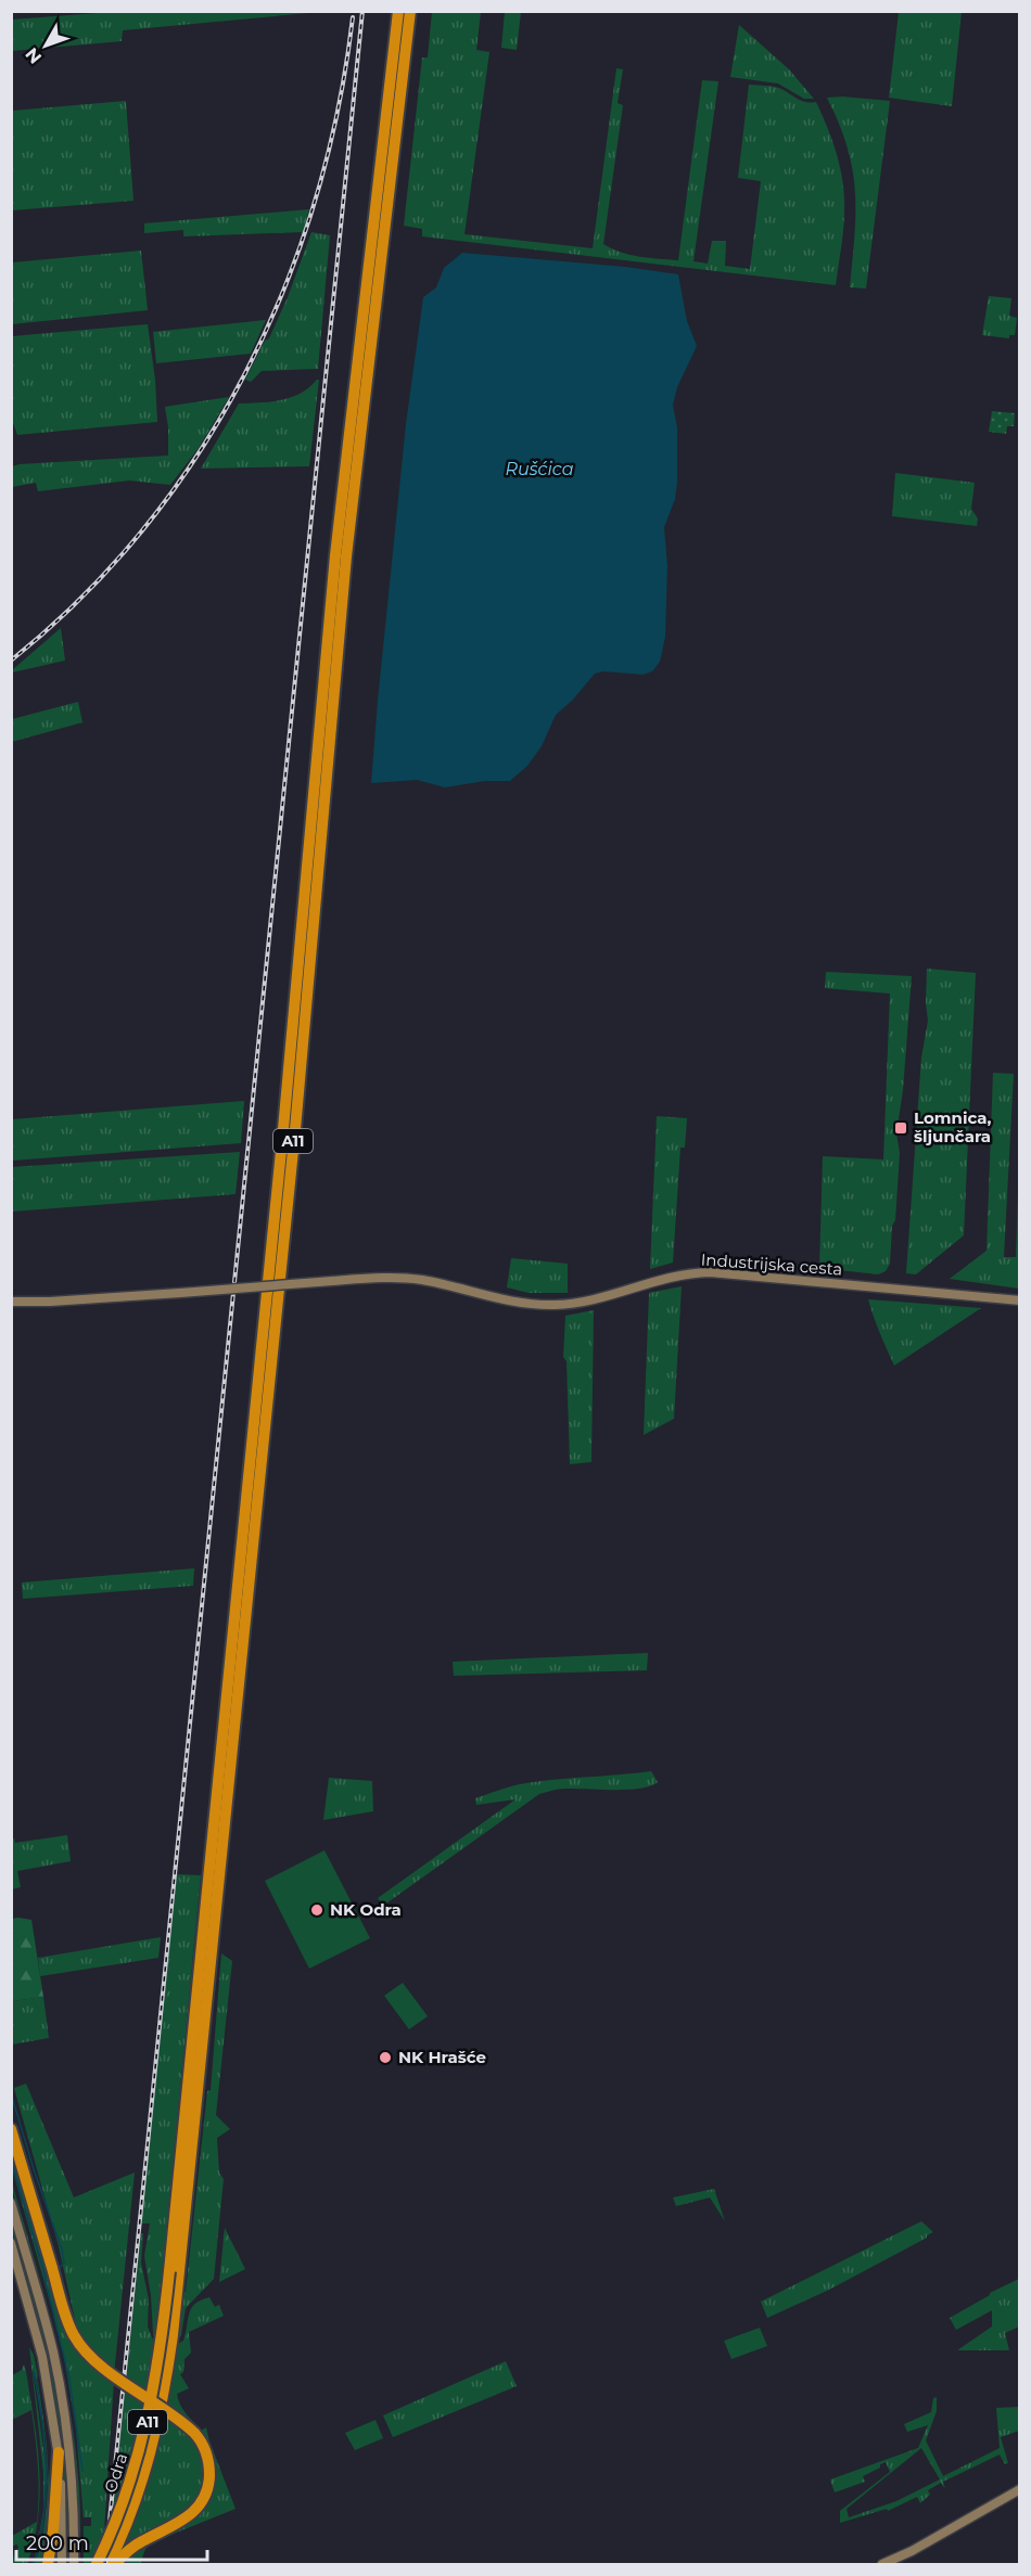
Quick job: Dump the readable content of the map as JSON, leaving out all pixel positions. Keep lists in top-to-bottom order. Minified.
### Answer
{"streets":{"highway":["A11","Odra"],"main road":["Industrijska cesta"]},"crossings":[["A11","Odra"]],"water":["Rušćica"],"places":{"transit":["Lomnica, šljunčara"],"other":["NK Odra","NK Hrašće"]},"scale_bar":"200 m","north":"bottom left"}
